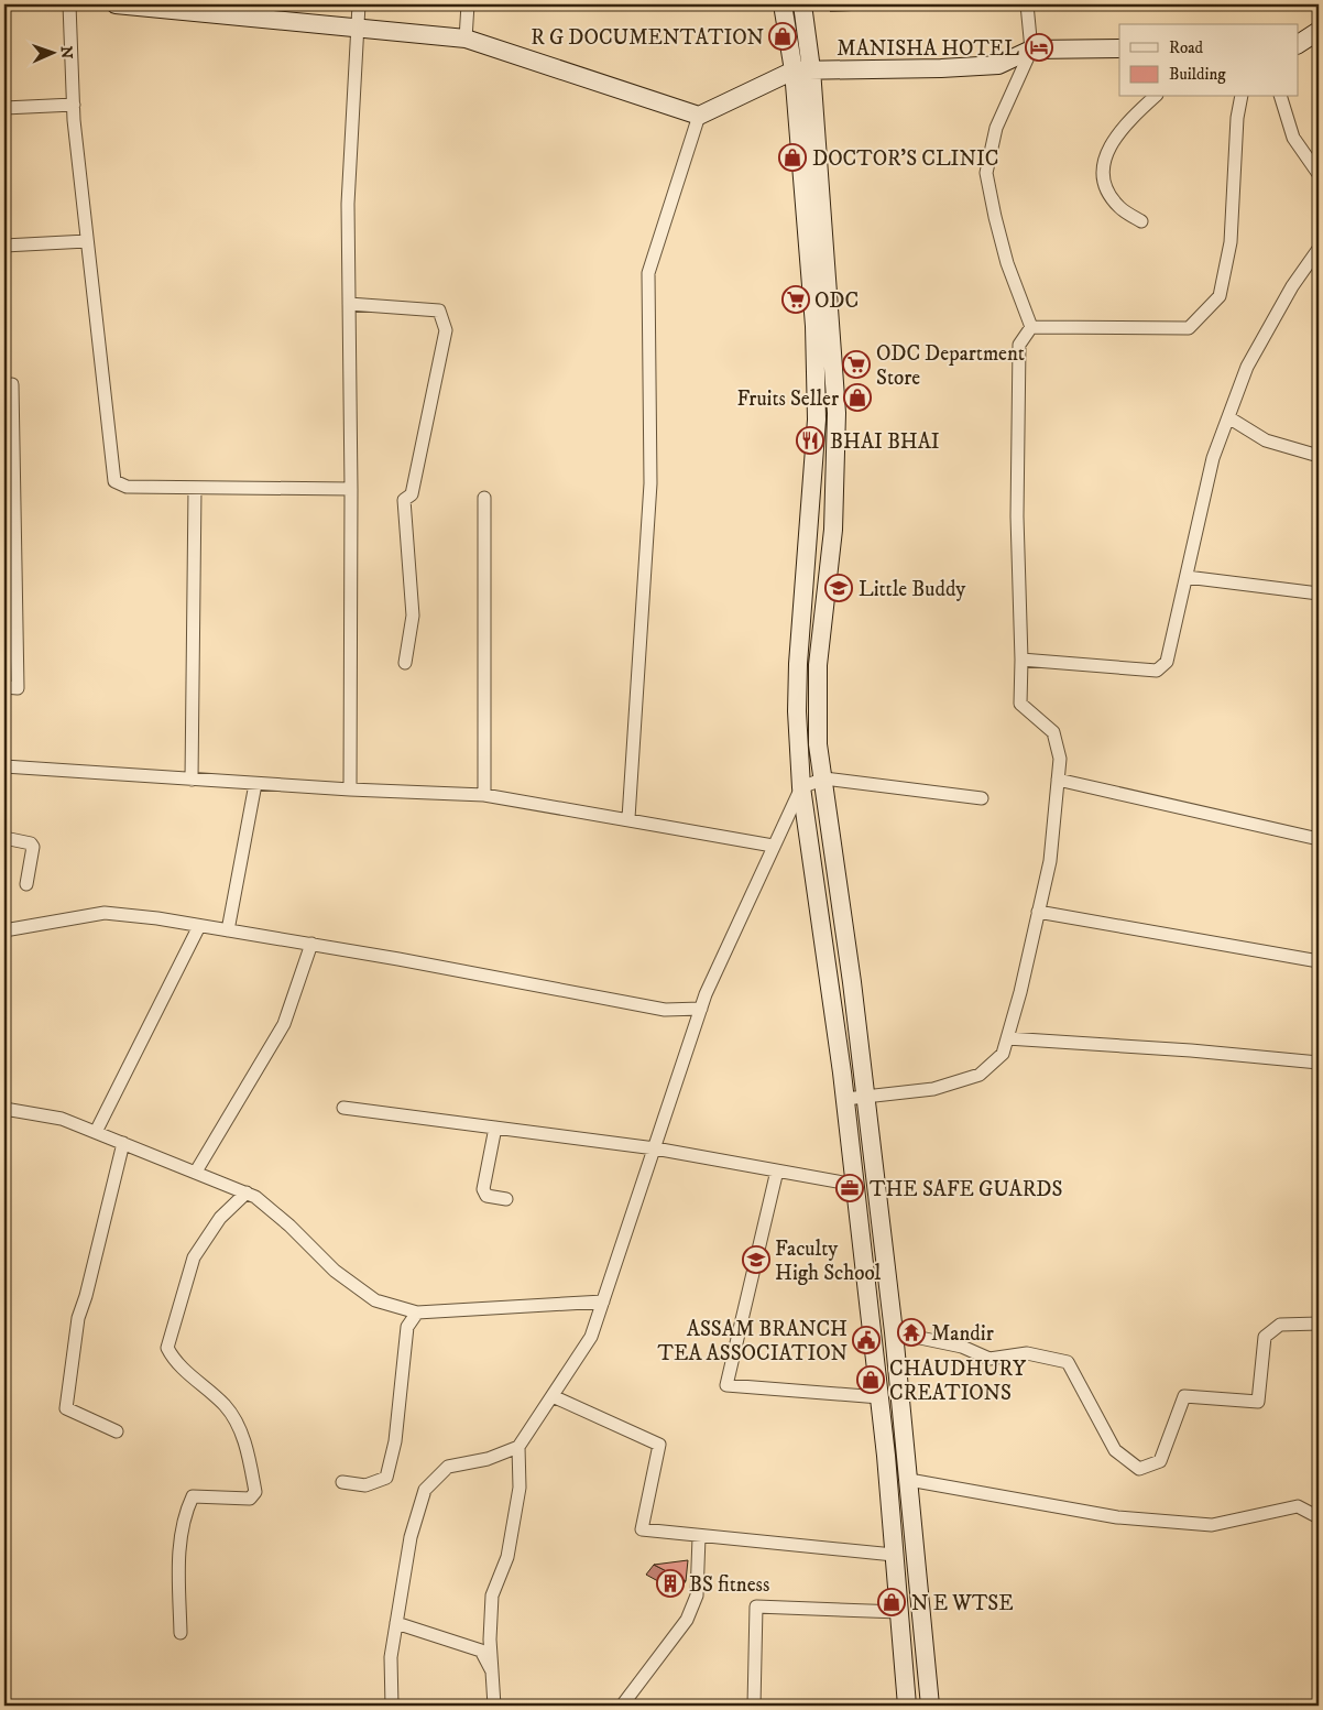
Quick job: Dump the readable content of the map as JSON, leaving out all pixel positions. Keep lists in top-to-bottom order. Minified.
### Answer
{"places":{"shop":["R G DOCUMENTATION","DOCTOR'S CLINIC","Fruits Seller","CHAUDHURY CREATIONS","N E WTSE"],"hotel":["MANISHA HOTEL"],"supermarket":["ODC","ODC Department Store"],"restaurant":["BHAI BHAI"],"school or university":["Little Buddy","Faculty High School"],"office":["THE SAFE GUARDS"],"temple":["Mandir"],"public building":["ASSAM BRANCH TEA ASSOCIATION"],"building":["BS fitness"]},"legend":["Road","Building"],"north":"right"}
